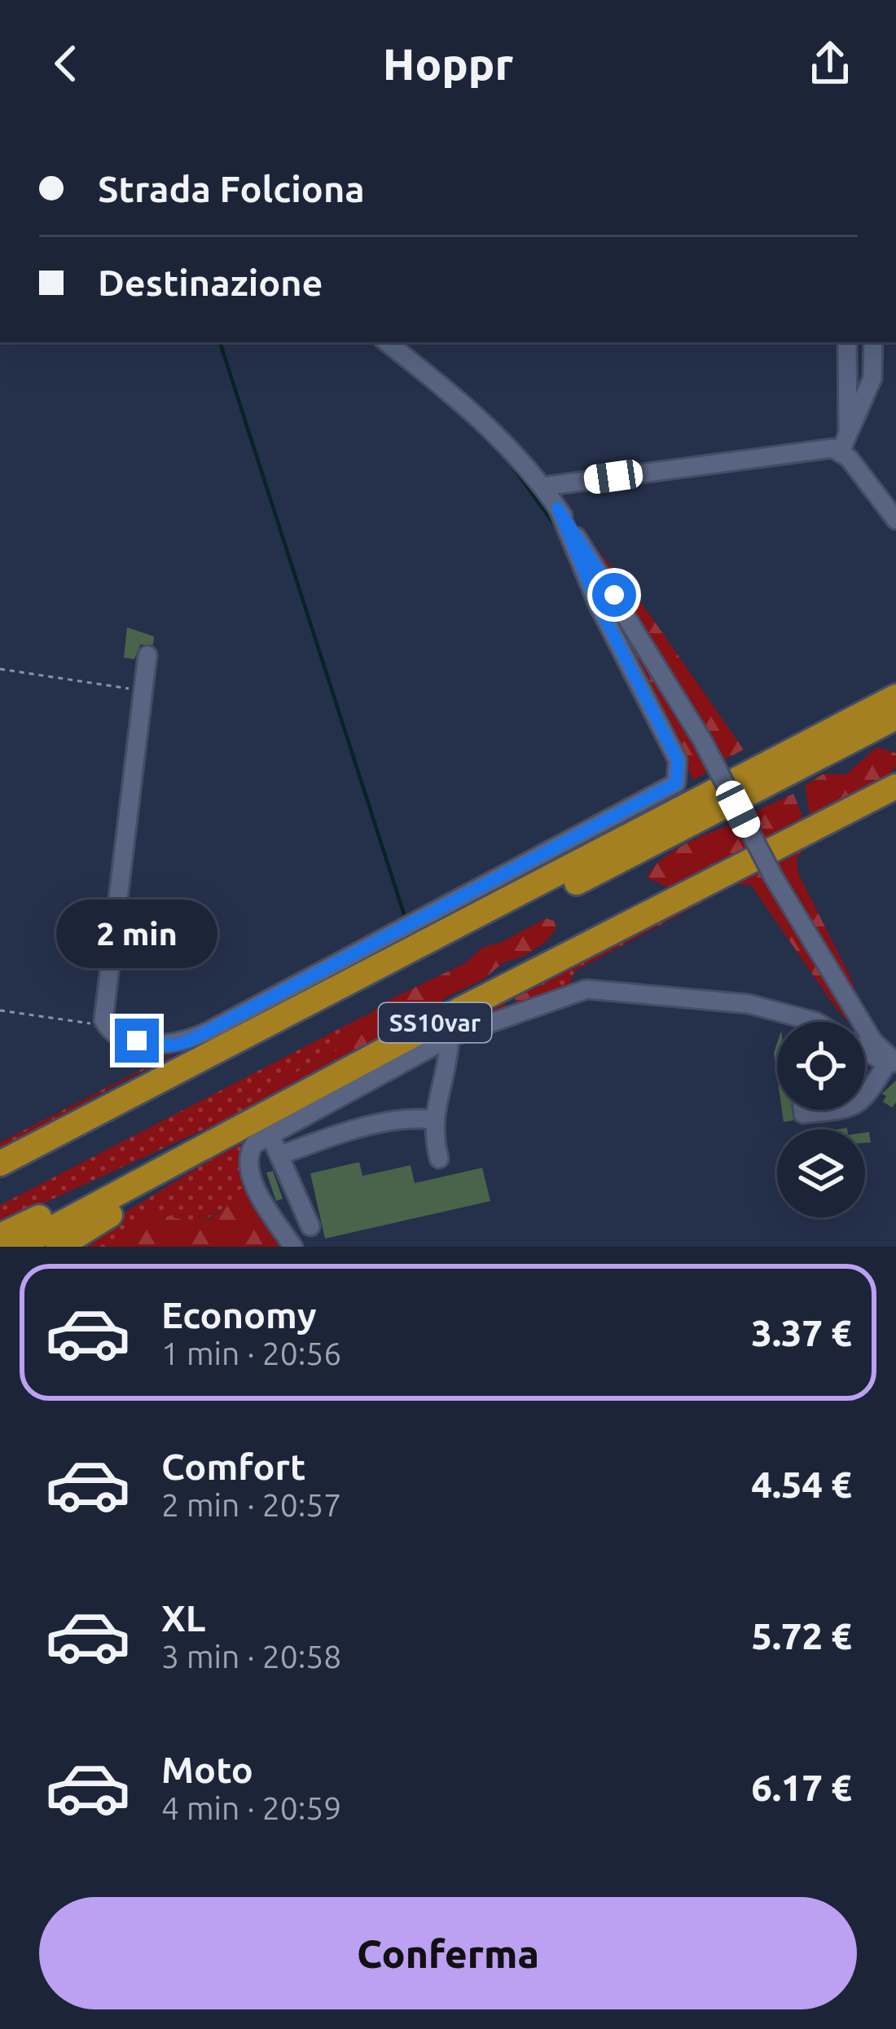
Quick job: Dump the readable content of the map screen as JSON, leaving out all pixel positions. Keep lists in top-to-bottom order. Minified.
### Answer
{"streets":{"highway":["SS10var"]},"page":{"header":"Hoppr","banner":["Strada Folciona","Destinazione"],"bubble":"2 min","list":[{"name":"Economy","note":"1 min · 20:56","value":"3.37 €"},{"name":"Comfort","note":"2 min · 20:57","value":"4.54 €"},{"name":"XL","note":"3 min · 20:58","value":"5.72 €"},{"name":"Moto","note":"4 min · 20:59","value":"6.17 €"}],"buttons":"Conferma"}}
